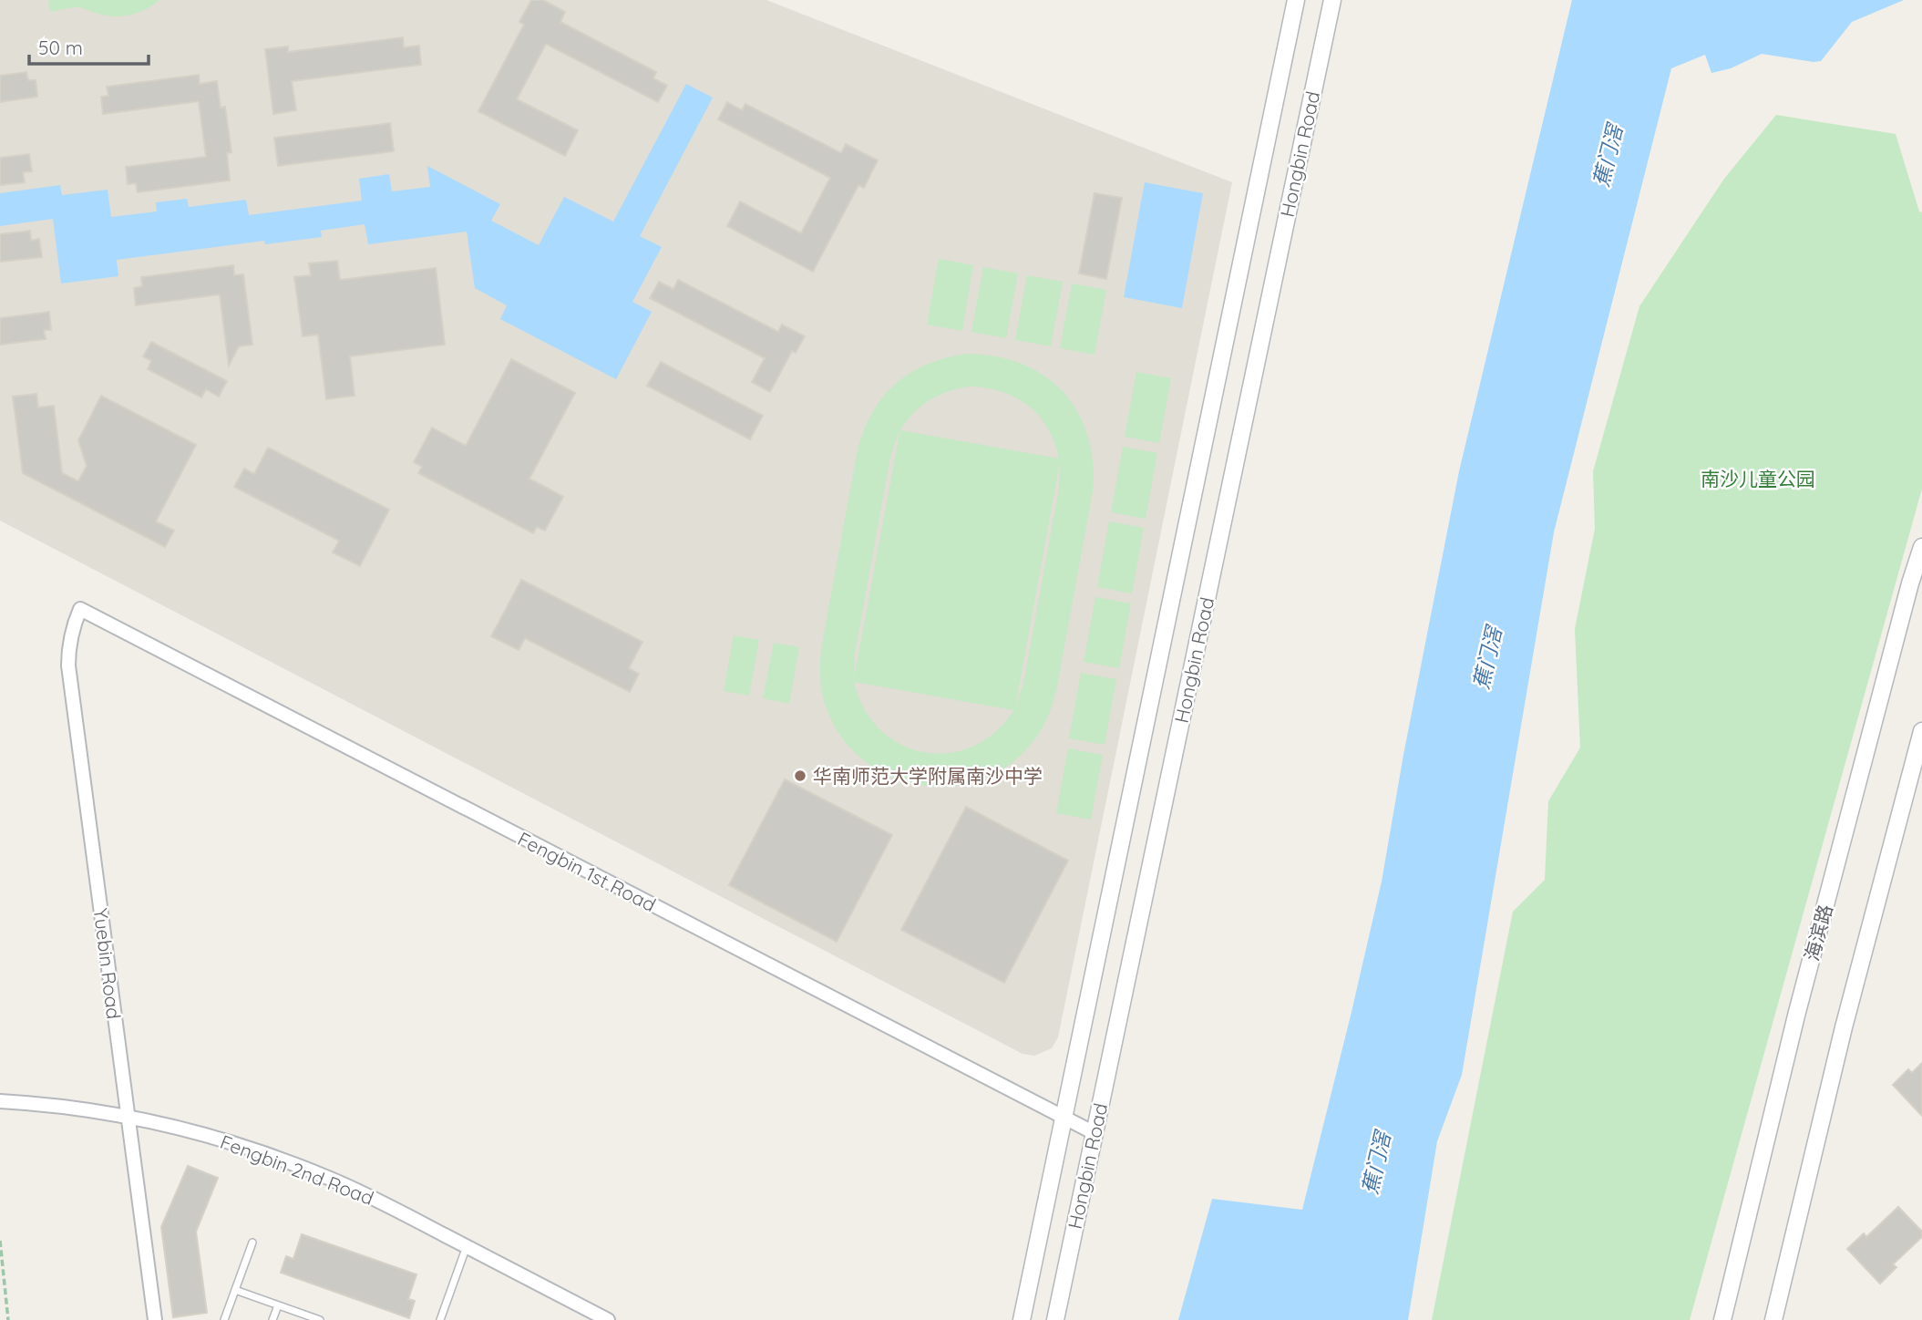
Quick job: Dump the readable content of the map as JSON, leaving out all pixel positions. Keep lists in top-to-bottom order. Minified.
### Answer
{"streets":{"street":["Hongbin Road","Fengbin 1st Road","海滨路","Yuebin Road","Fengbin 2nd Road"]},"crossings":[["Hongbin Road","Fengbin 1st Road"],["Fengbin 1st Road","Yuebin Road"],["Yuebin Road","Fengbin 2nd Road"]],"water":["蕉门滘"],"parks":["南沙儿童公园"],"places":["华南师范大学附属南沙中学"],"scale_bar":"50 m"}
